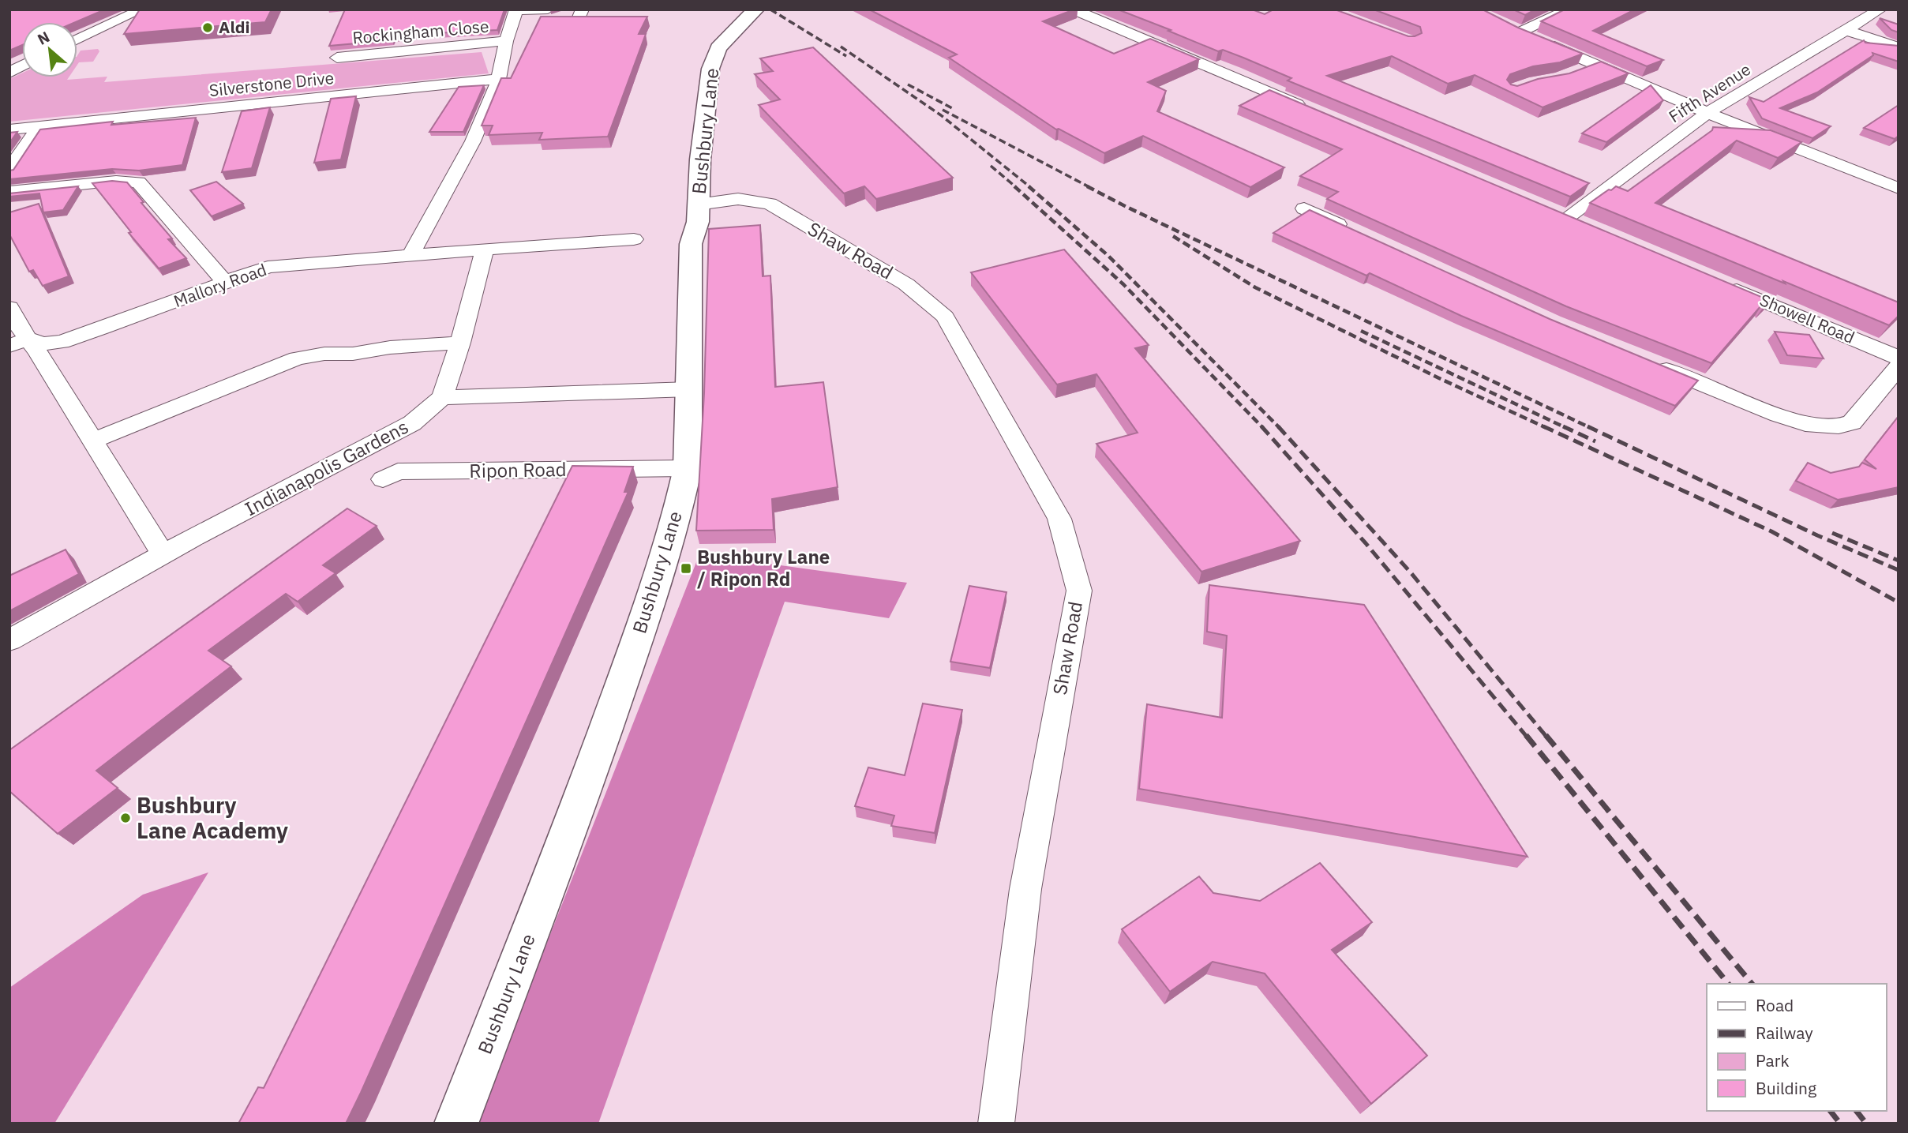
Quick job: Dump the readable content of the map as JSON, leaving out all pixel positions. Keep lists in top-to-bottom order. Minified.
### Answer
{"streets":{"street":["Rockingham Close","Silverstone Drive","Fifth Avenue","Bushbury Lane","Shaw Road","Mallory Road","Showell Road","Indianapolis Gardens","Ripon Road"]},"crossings":[["Bushbury Lane","Shaw Road"],["Bushbury Lane","Ripon Road"]],"places":{"other":["Aldi","Bushbury Lane Academy"],"transit":["Bushbury Lane / Ripon Rd"]},"legend":["Road","Railway","Park","Building"],"north":"top left"}
